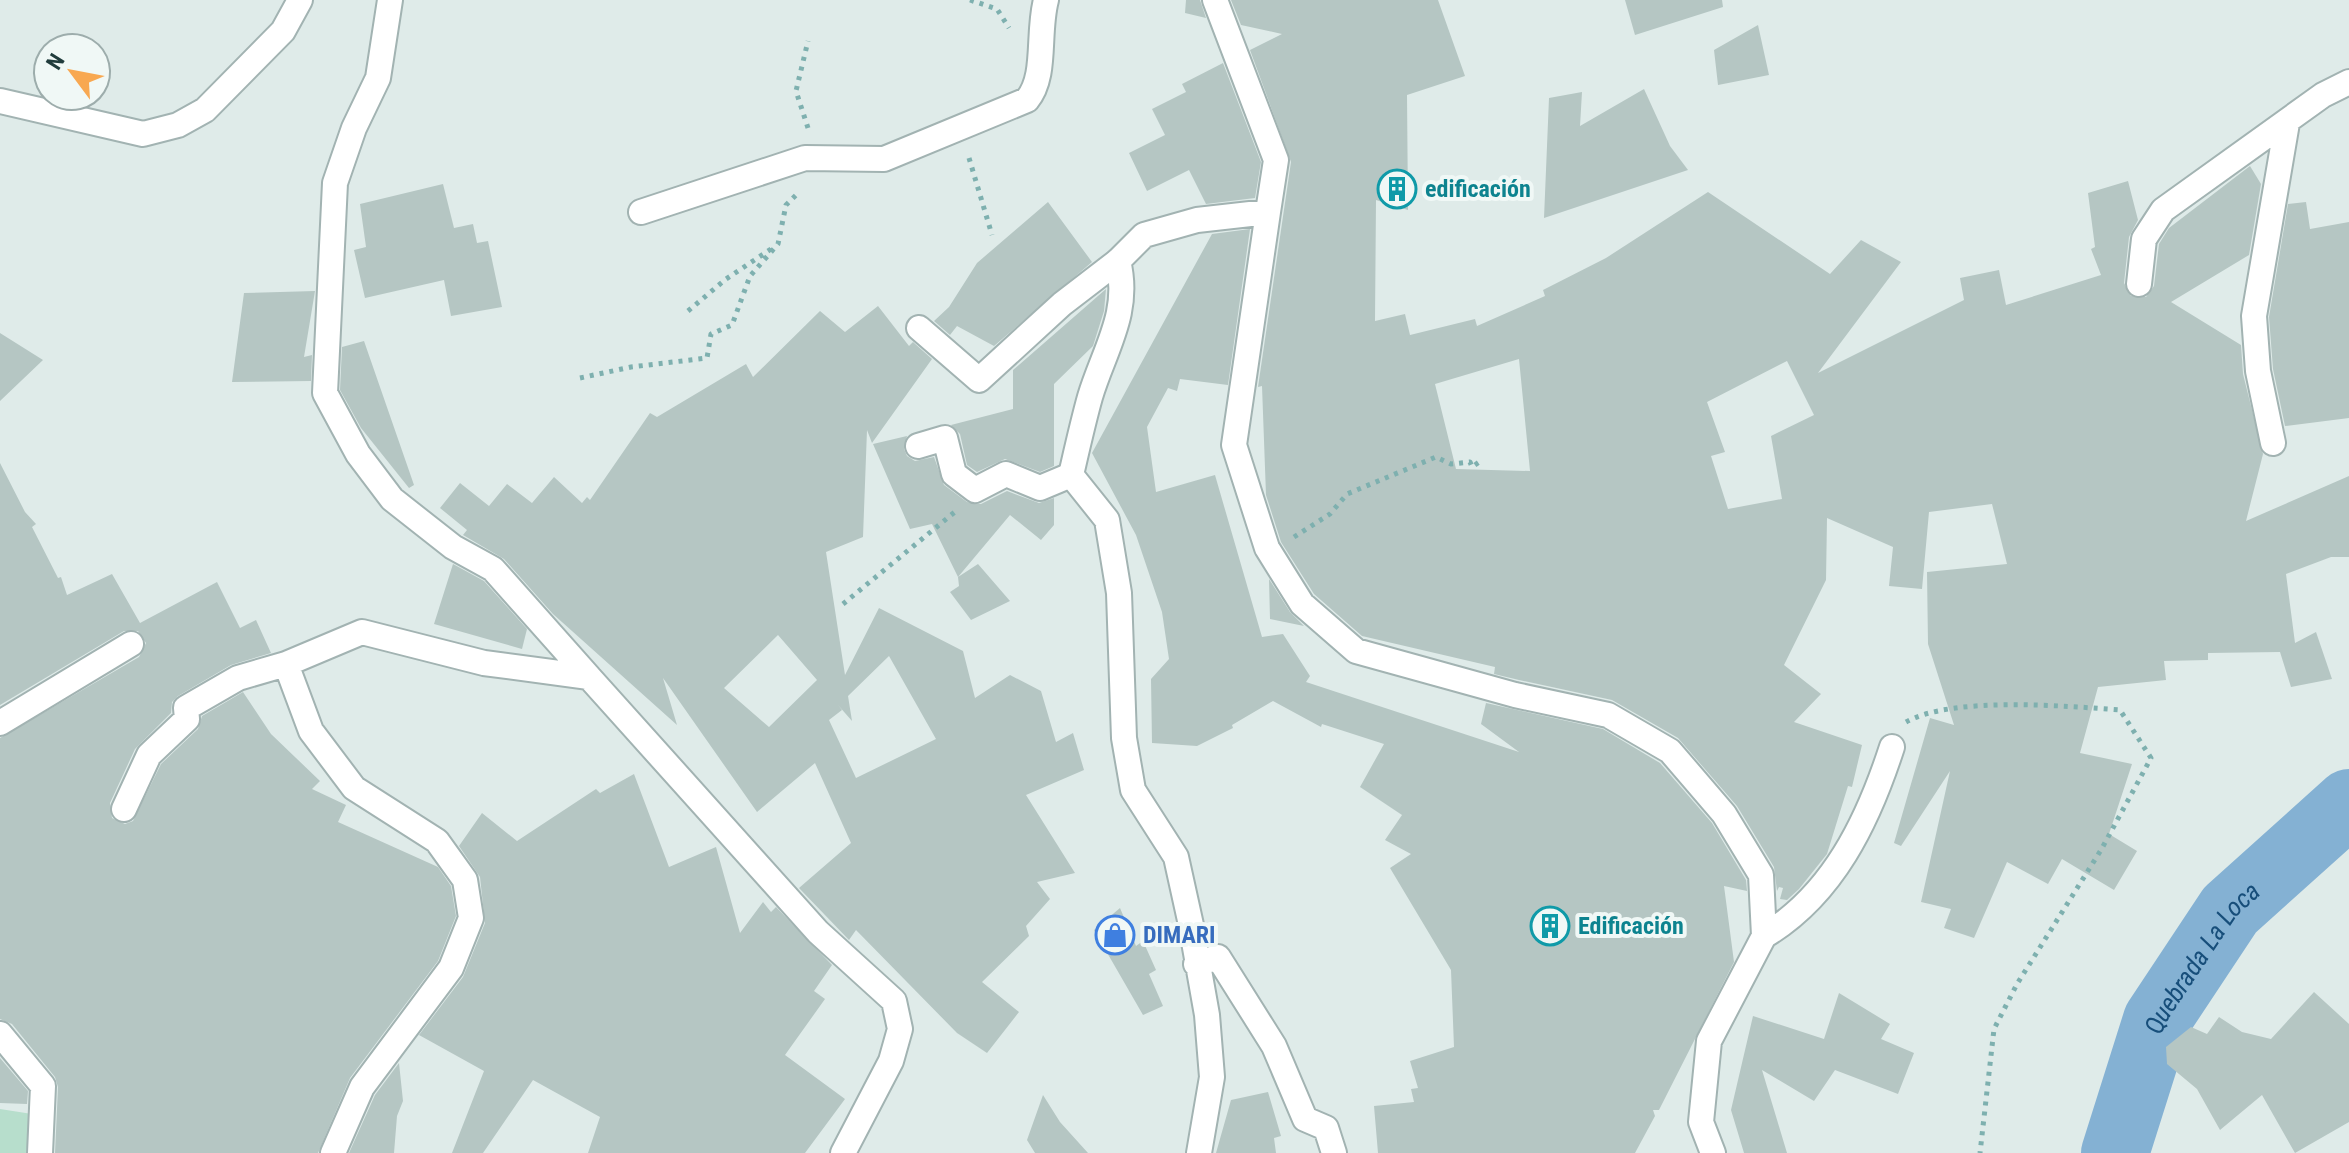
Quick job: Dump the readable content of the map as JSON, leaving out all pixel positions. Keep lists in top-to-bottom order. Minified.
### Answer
{"water":["Quebrada La Loca"],"places":{"building":["edificación","Edificación"],"shop":["DIMARI"]},"north":"top left"}
